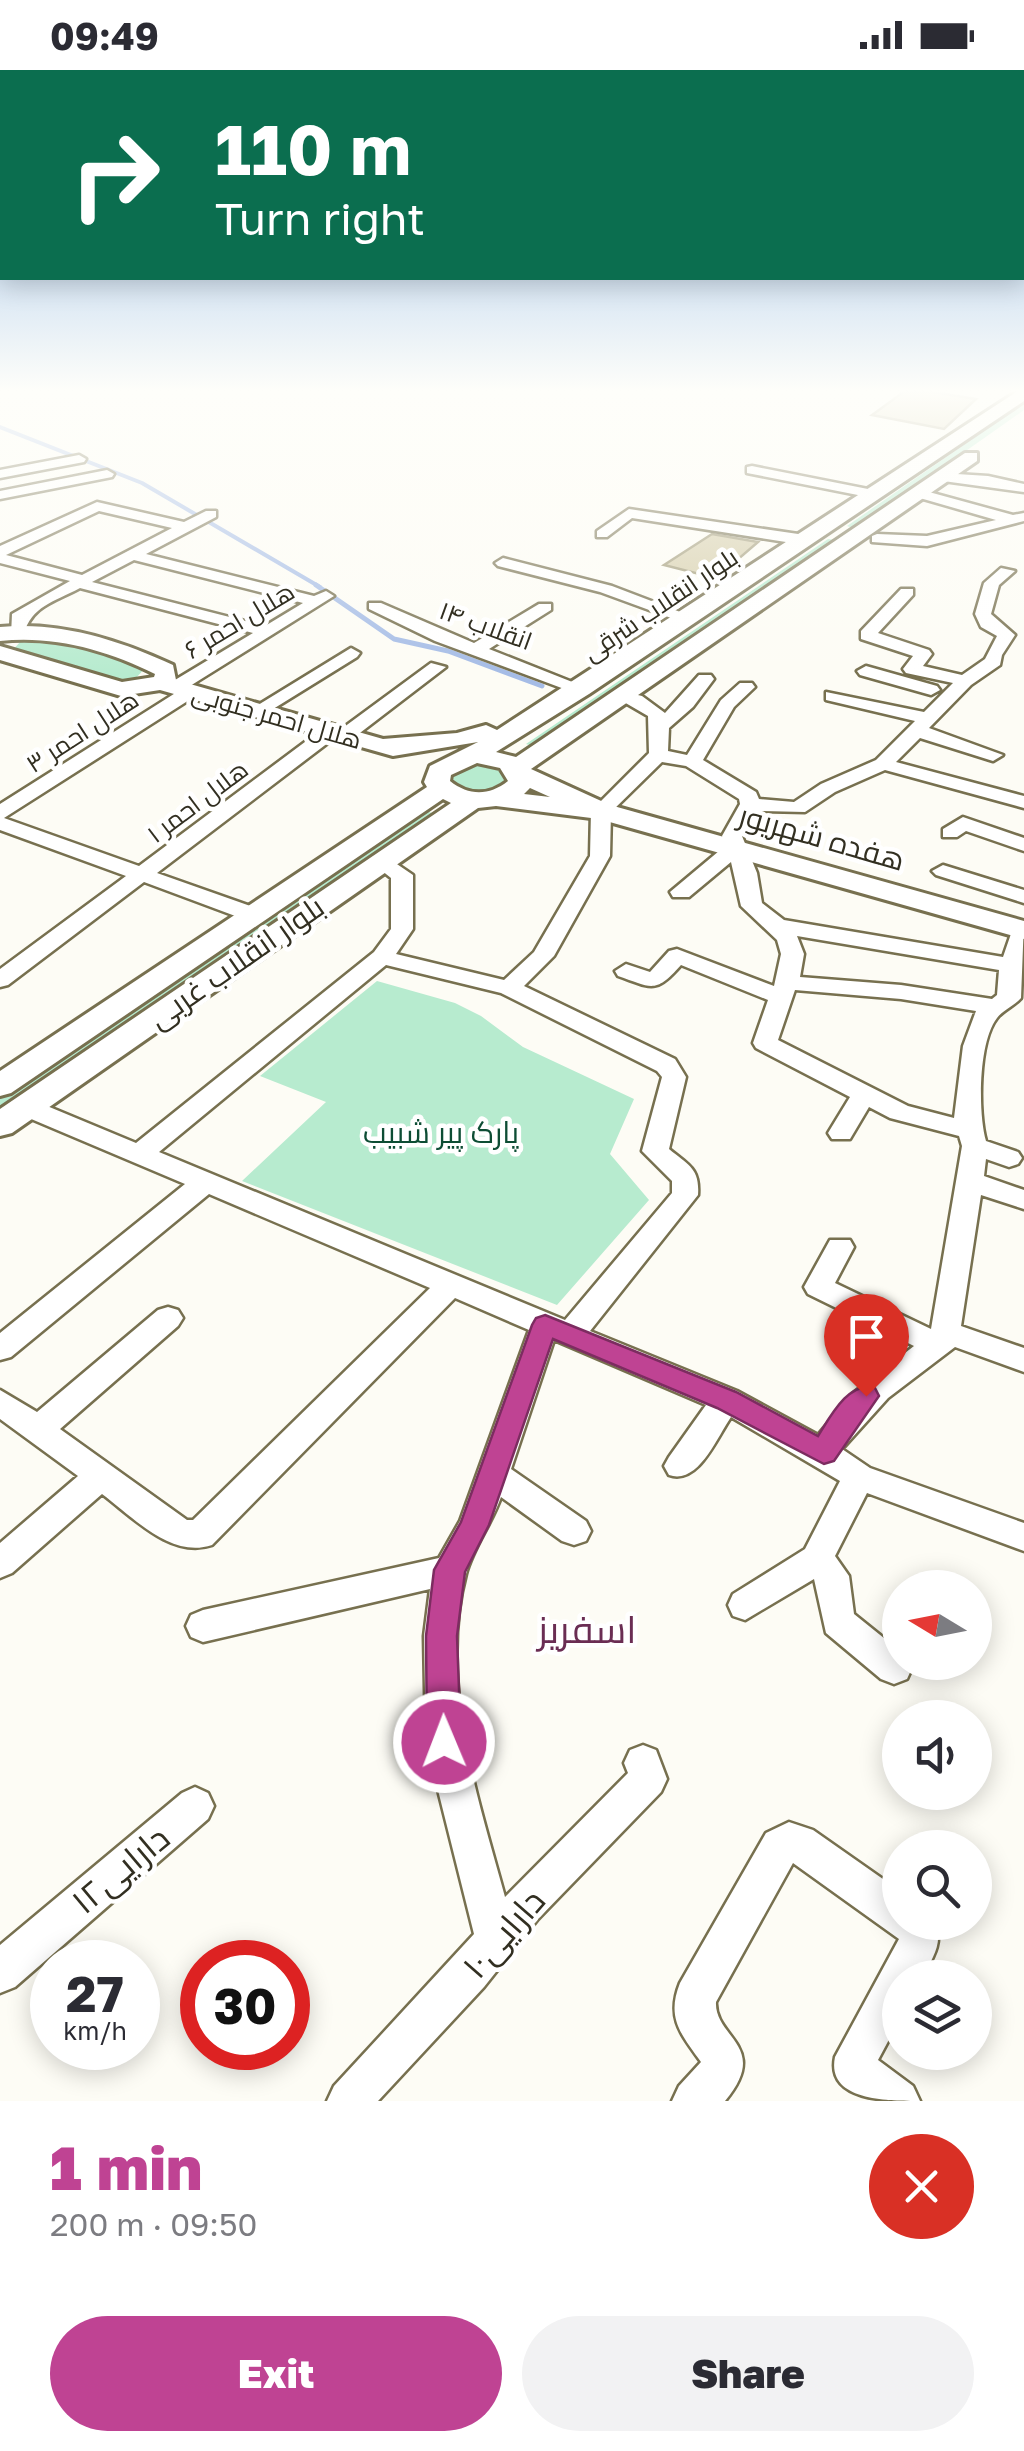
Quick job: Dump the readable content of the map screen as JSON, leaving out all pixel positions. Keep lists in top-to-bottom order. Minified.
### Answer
{"streets":{"main road":["بلوار انقلاب شرقی","هلال احمر جنوبی","هفده شهریور","بلوار انقلاب غربی"],"street":["هلال احمر ۶","انقلاب ۱۴","هلال احمر ۳","هلال احمر ۱","دارایی۱۲","دارایی۱۰"]},"crossings":[["بلوار انقلاب شرقی","انقلاب ۱۴"],["بلوار انقلاب شرقی","هلال احمر جنوبی"],["بلوار انقلاب شرقی","هفده شهریور"],["بلوار انقلاب شرقی","بلوار انقلاب غربی"],["هلال احمر ۶","هلال احمر جنوبی"],["هلال احمر ۶","هلال احمر ۳"],["هلال احمر جنوبی","هلال احمر ۳"],["هلال احمر جنوبی","هلال احمر ۱"],["هلال احمر جنوبی","هفده شهریور"],["هلال احمر جنوبی","بلوار انقلاب غربی"],["هفده شهریور","بلوار انقلاب غربی"]],"districts":["اسفریز"],"parks":["پارک پیر شبیب"],"north":"left","page":{"status":"09:49","turn":["110 m","Turn right"],"speed":"27 km/h","limit":"30","heading":["1 min","200 m · 09:50"],"buttons":["Exit","Share"]}}
